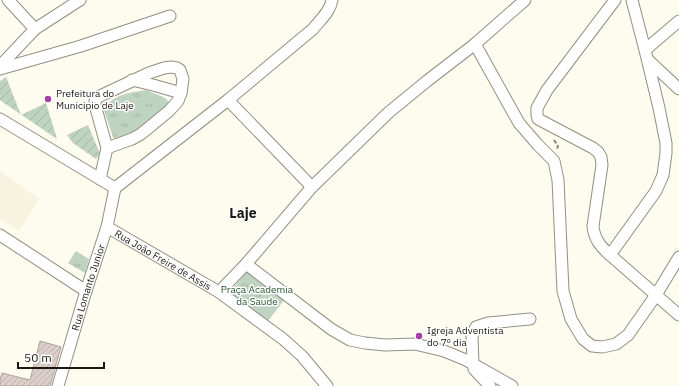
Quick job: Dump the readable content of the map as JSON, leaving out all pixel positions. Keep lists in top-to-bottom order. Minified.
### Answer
{"streets":{"street":["Rua João Freire de Assis","Rua Lomanto Junior"]},"crossings":[["Rua João Freire de Assis","Rua Lomanto Junior"]],"districts":["Laje"],"parks":["Praça Academia da Saude"],"places":["Prefeitura do Municipio de Laje","Igreja Adventista do 7º dia"],"scale_bar":"50 m"}
